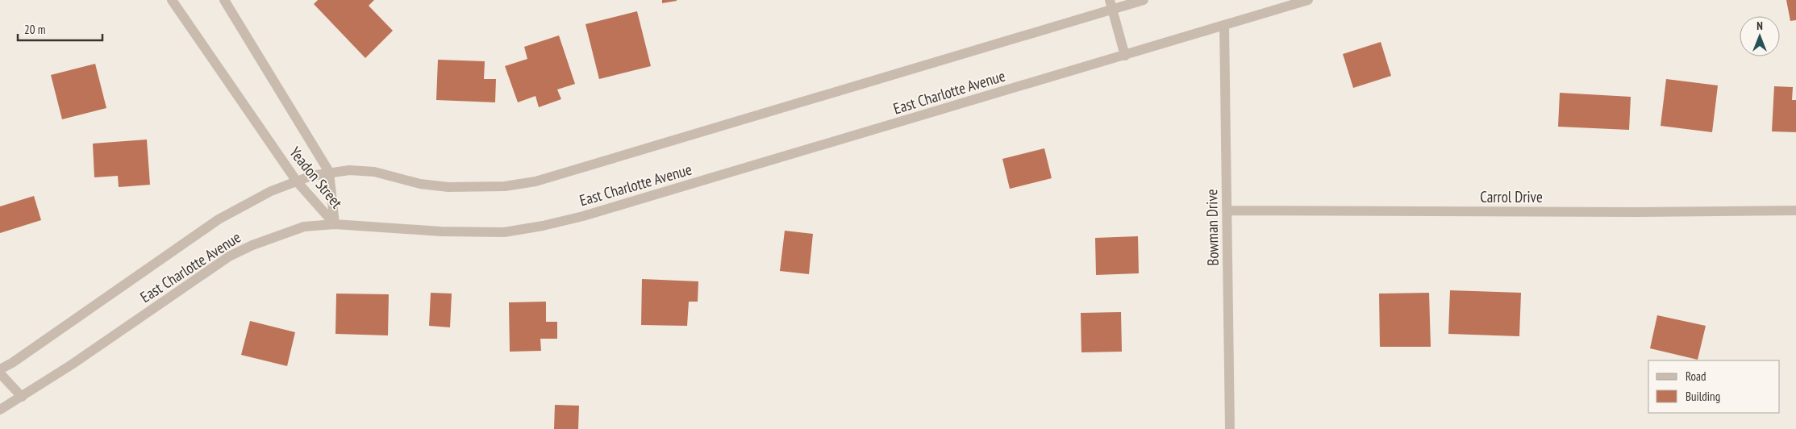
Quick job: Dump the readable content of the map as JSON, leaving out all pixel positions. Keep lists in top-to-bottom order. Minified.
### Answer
{"streets":{"street":["East Charlotte Avenue","Yeadon Street","Carrol Drive","Bowman Drive"]},"crossings":[["East Charlotte Avenue","Yeadon Street"],["East Charlotte Avenue","Bowman Drive"],["Carrol Drive","Bowman Drive"]],"legend":["Road","Building"],"scale_bar":"20 m","north":"top"}
